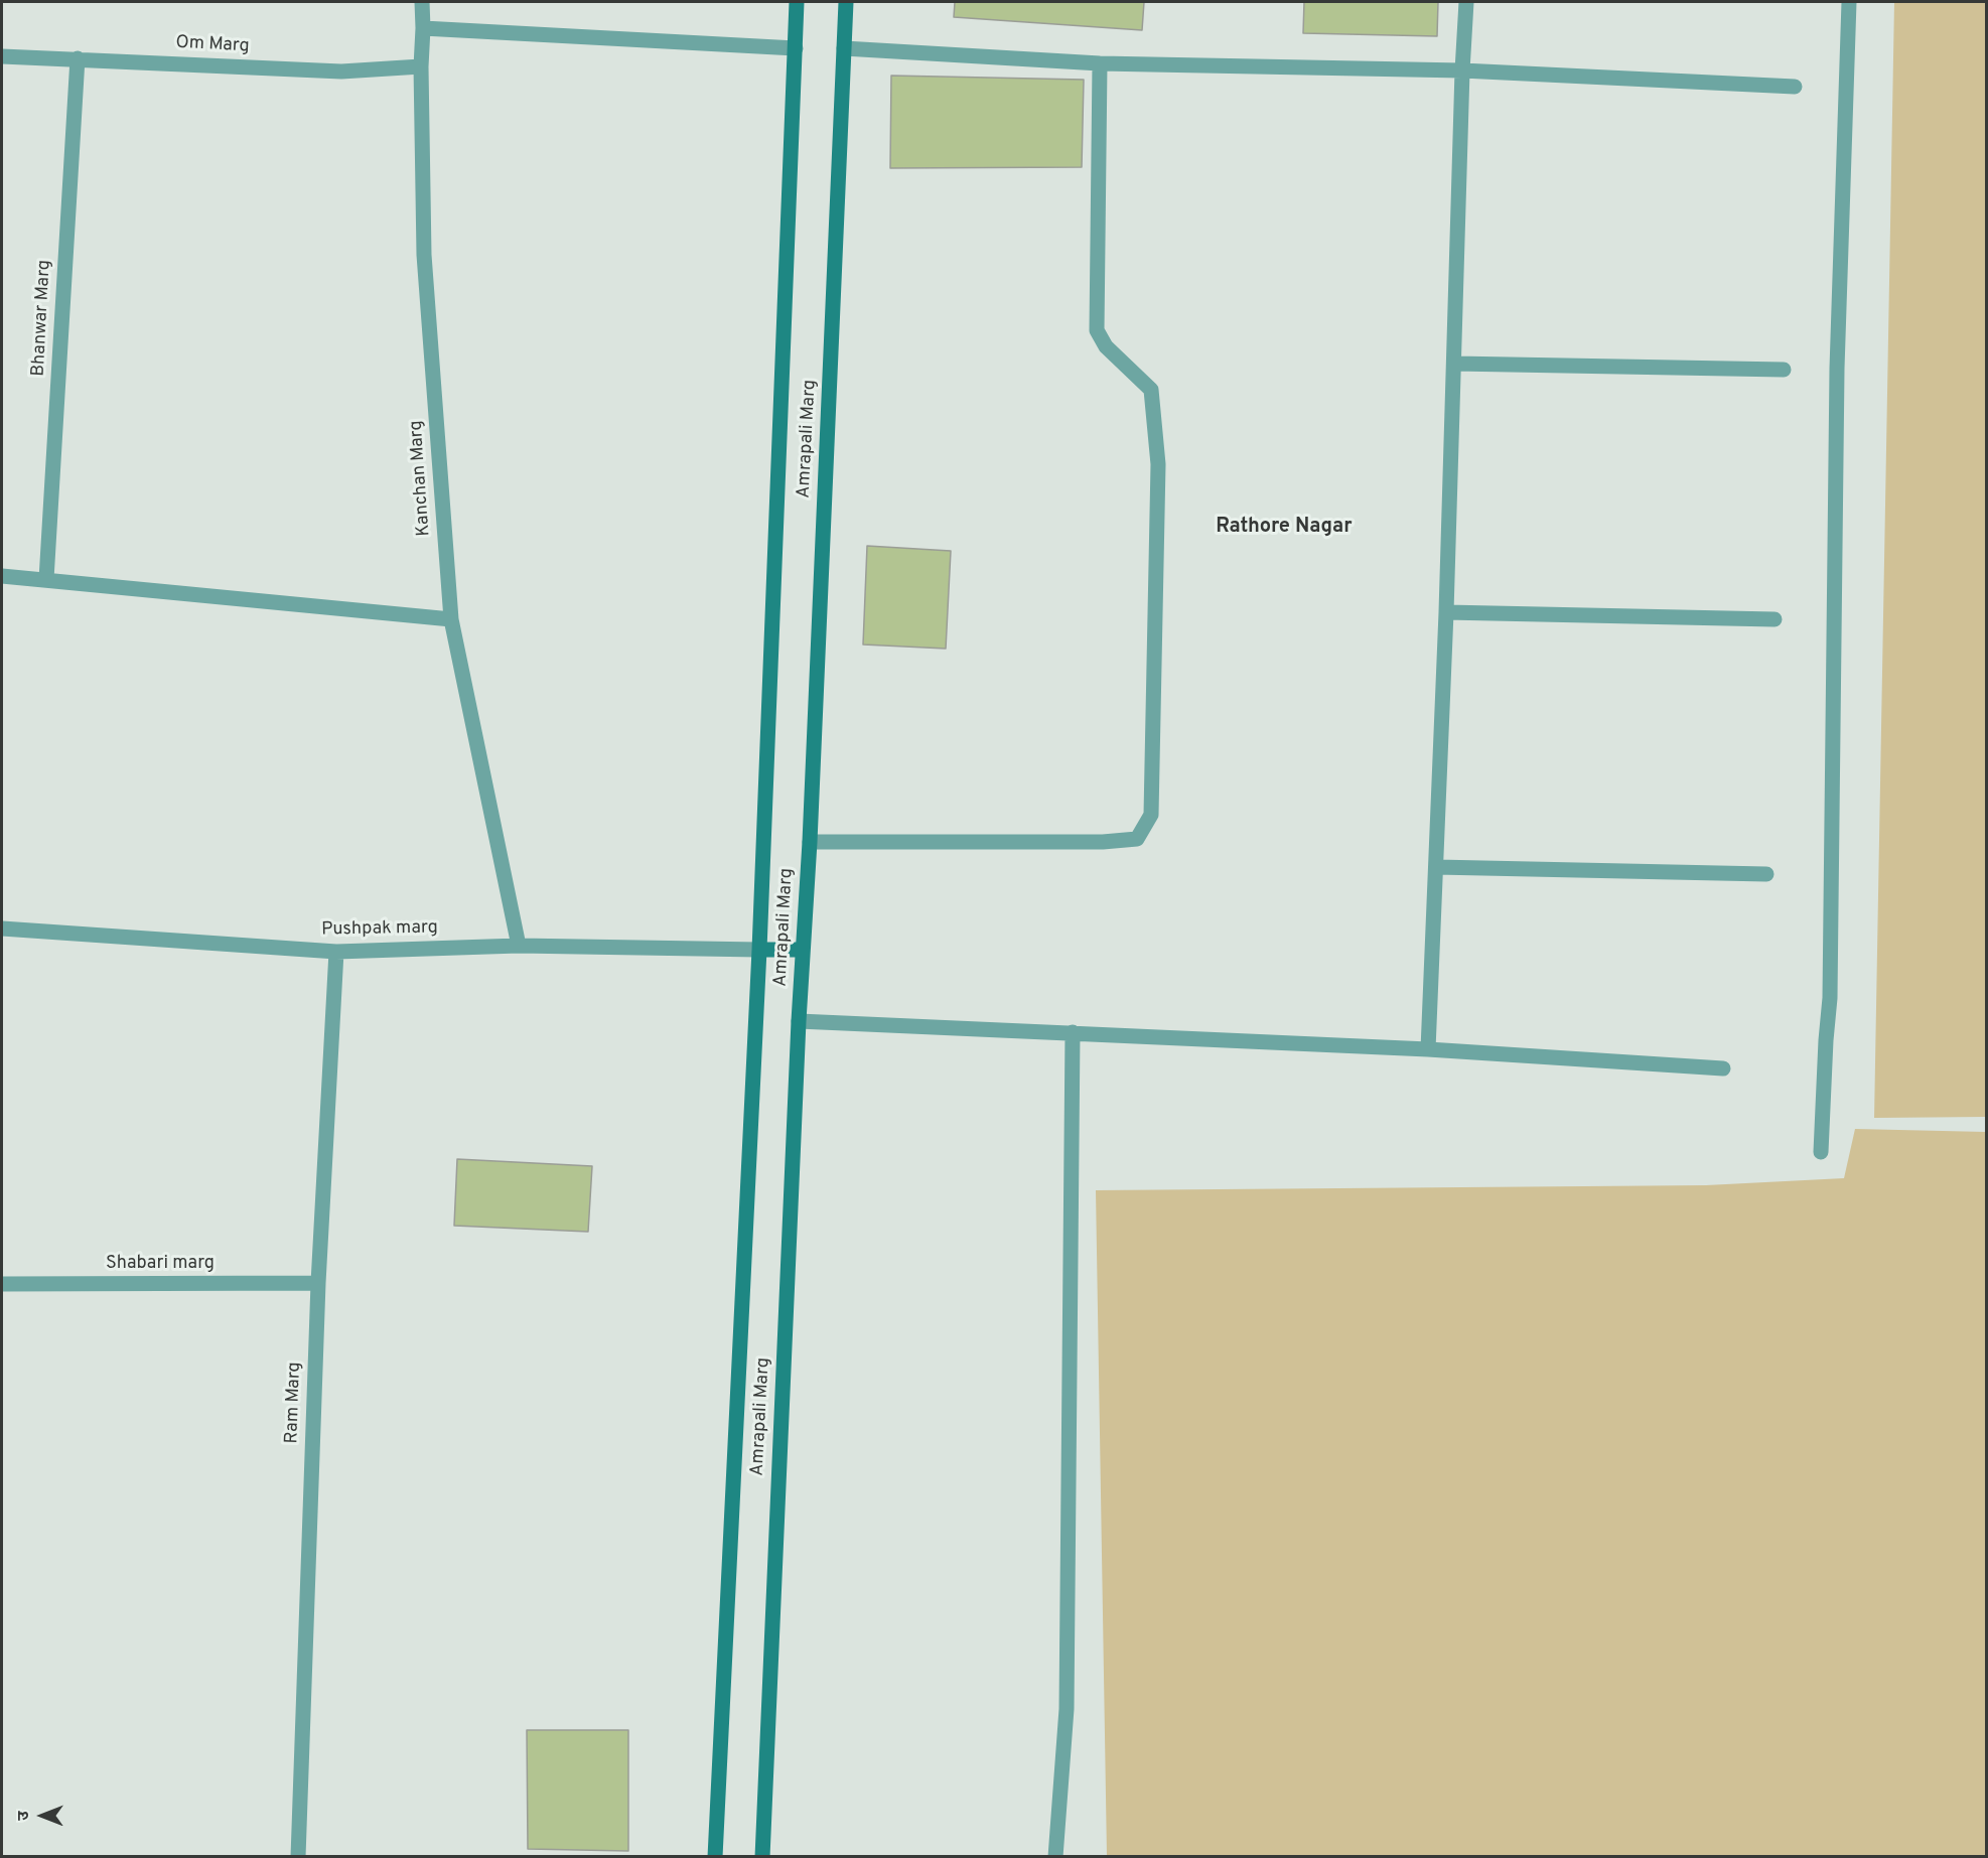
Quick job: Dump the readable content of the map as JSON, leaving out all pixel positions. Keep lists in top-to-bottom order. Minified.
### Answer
{"streets":{"street":["Om Marg","Bhanwar Marg","Amrapali Marg","Kanchan Marg","Pushpak marg","Shabari marg","Ram Marg"]},"crossings":[["Om Marg","Bhanwar Marg"],["Om Marg","Kanchan Marg"],["Amrapali Marg","Pushpak marg"],["Kanchan Marg","Pushpak marg"],["Pushpak marg","Ram Marg"],["Shabari marg","Ram Marg"]],"districts":["Rathore Nagar"],"north":"left"}
